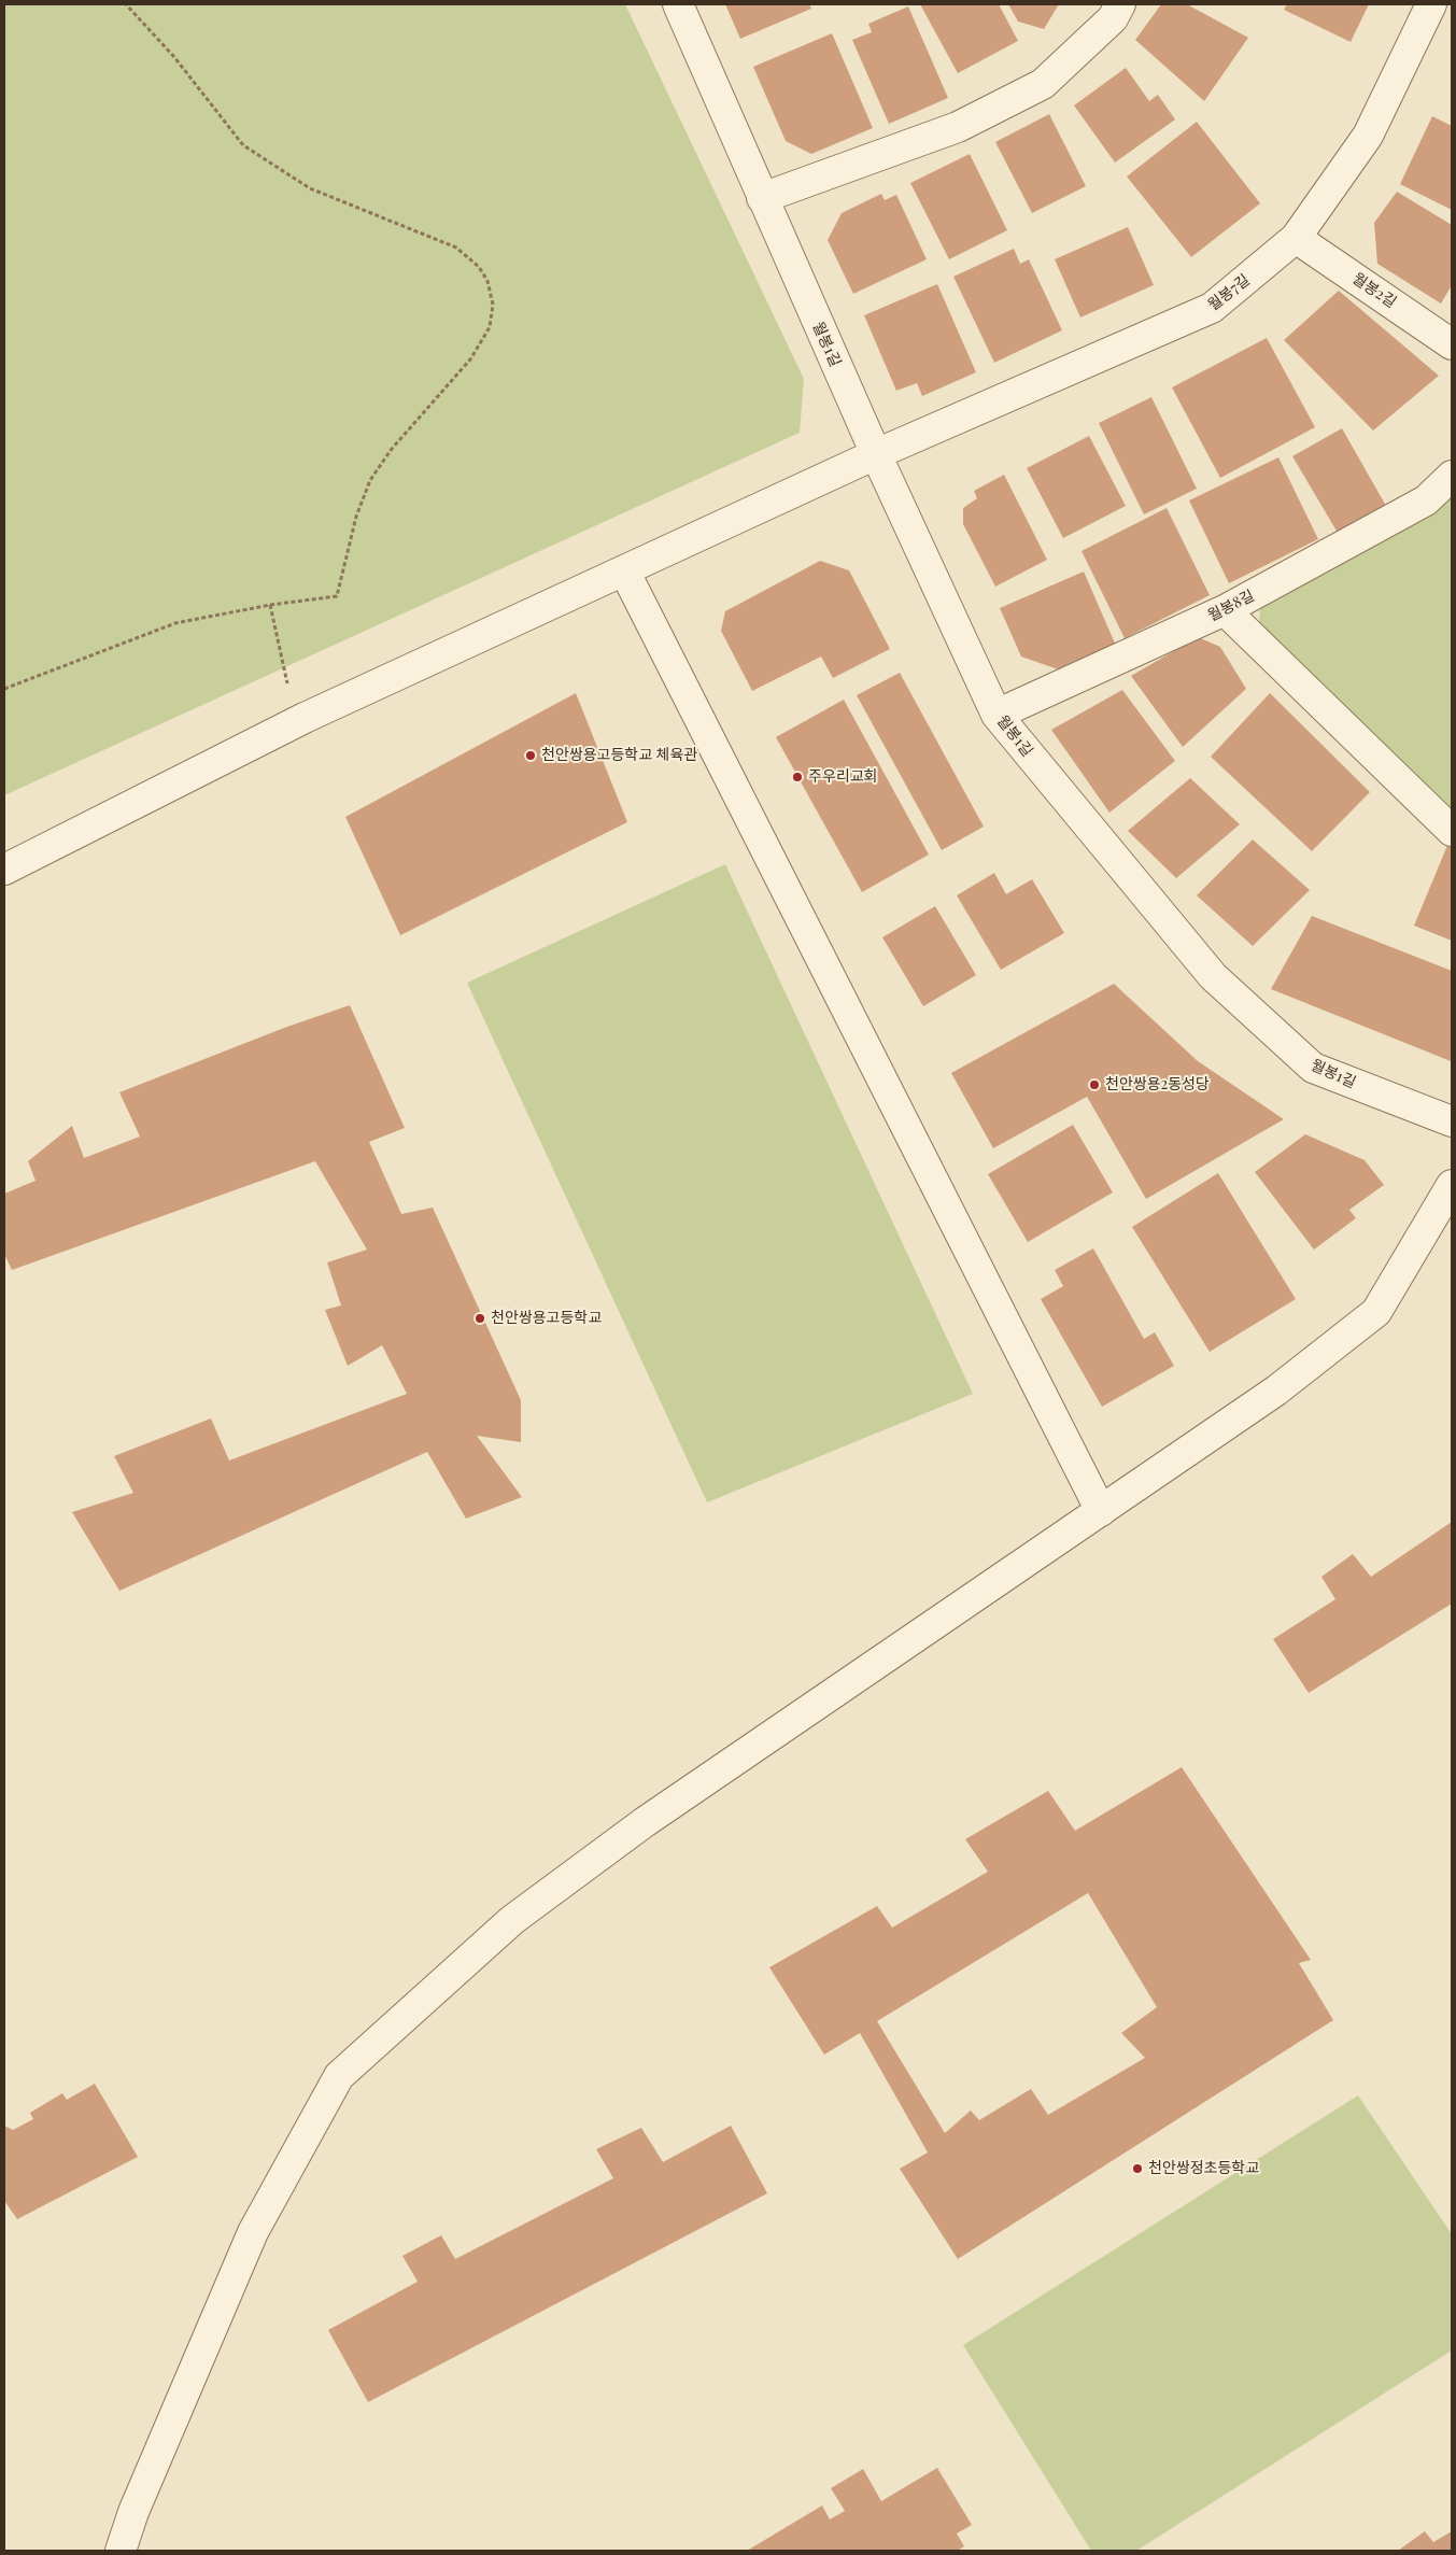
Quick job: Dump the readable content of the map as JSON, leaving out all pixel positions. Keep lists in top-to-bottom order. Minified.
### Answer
{"streets":{"street":["월봉2길","월봉7길","월봉1길","월봉8길"]},"crossings":[["월봉2길","월봉7길"],["월봉7길","월봉1길"],["월봉1길","월봉8길"]],"places":["천안쌍용고등학교 체육관","주우리교회","천안쌍용2동성당","천안쌍용고등학교","천안쌍정초등학교"]}
